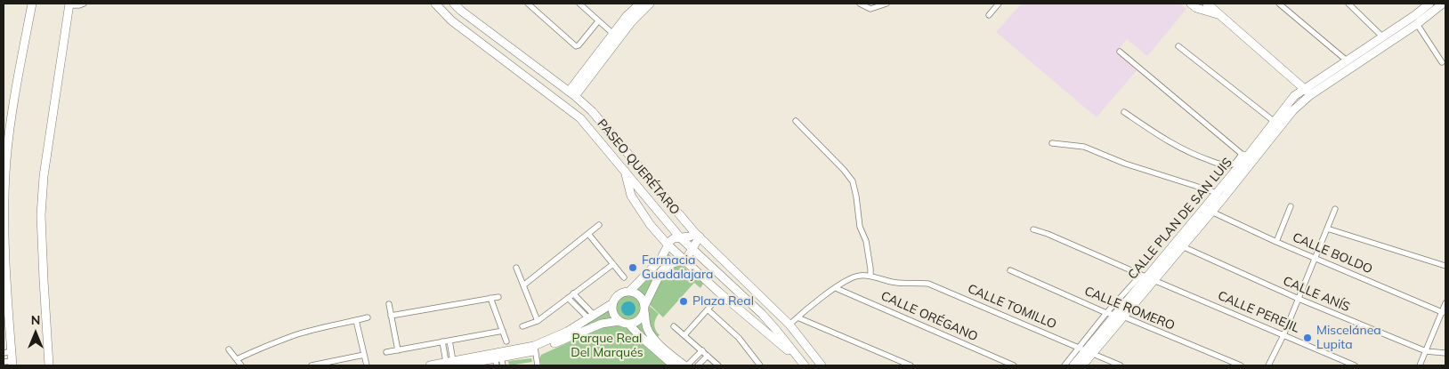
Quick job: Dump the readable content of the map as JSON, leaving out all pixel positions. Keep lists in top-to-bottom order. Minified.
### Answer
{"streets":{"street":["PASEO QUERÉTARO","CALLE PLAN DE SAN LUIS","CALLE BOLDO","CALLE ANÍS","CALLE TOMILLO","CALLE ROMERO","CALLE PEREJIL","CALLE ORÉGANO"]},"crossings":[["CALLE PLAN DE SAN LUIS","CALLE BOLDO"],["CALLE PLAN DE SAN LUIS","CALLE ANÍS"],["CALLE PLAN DE SAN LUIS","CALLE TOMILLO"],["CALLE PLAN DE SAN LUIS","CALLE ROMERO"],["CALLE PLAN DE SAN LUIS","CALLE PEREJIL"]],"parks":["Parque Real Del Marqués"],"places":["Farmacia Guadalajara","Plaza Real","Miscelánea Lupita"],"north":"top"}
